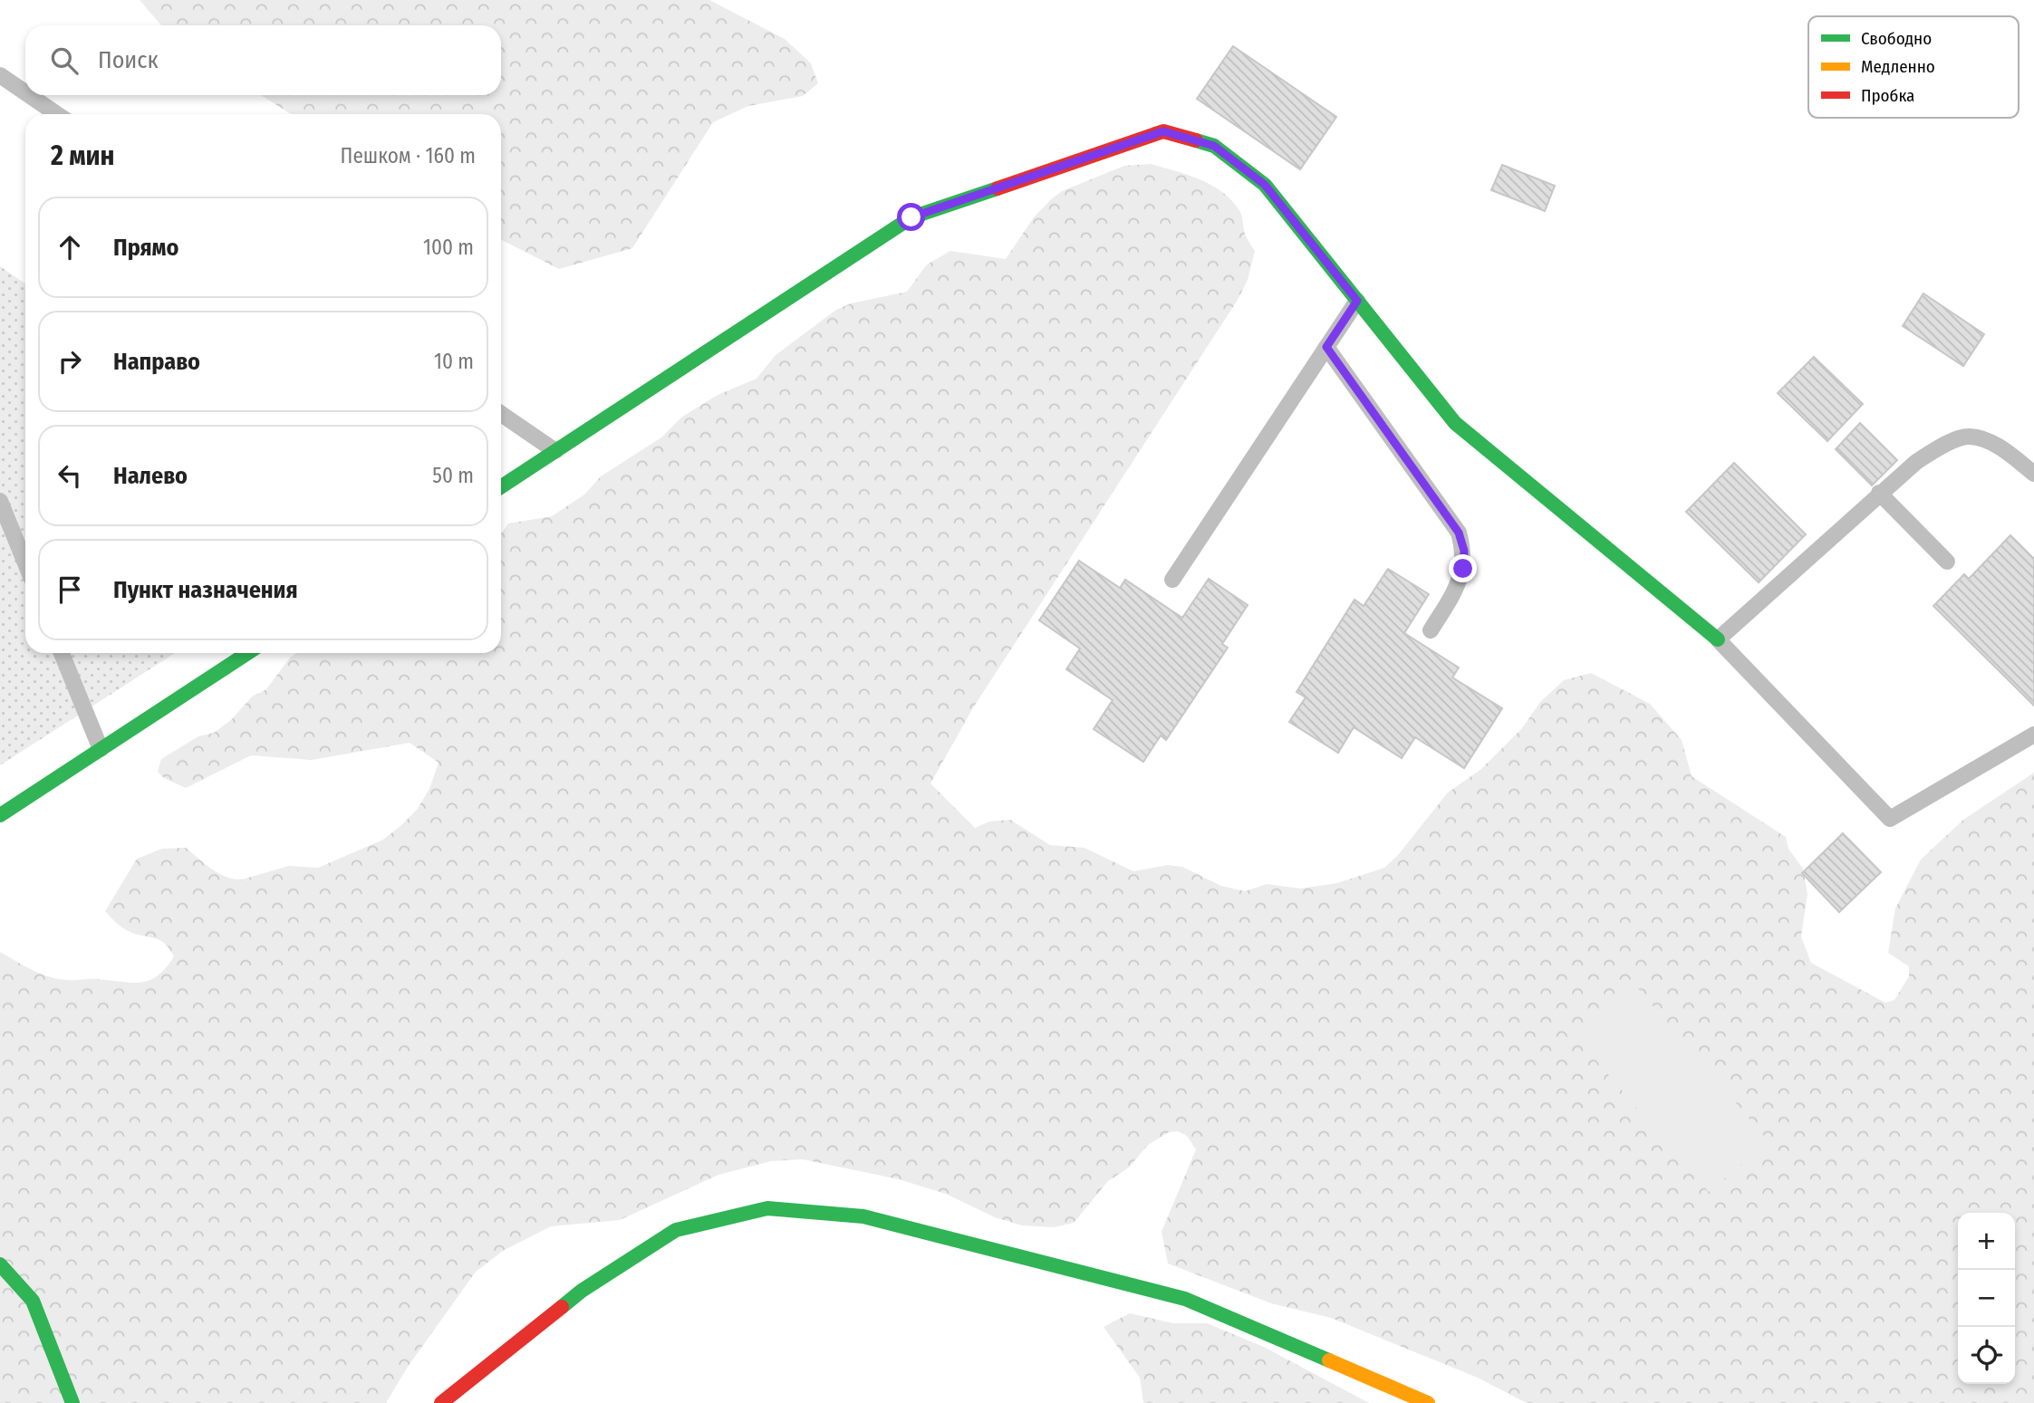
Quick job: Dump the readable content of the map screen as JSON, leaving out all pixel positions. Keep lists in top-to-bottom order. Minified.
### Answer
{"legend":["Свободно","Медленно","Пробка"],"page":{"search":"Поиск","heading":["2 мин","Пешком · 160 m"],"list":[["Прямо","100 m"],["Направо","10 m"],["Налево","50 m"],"Пункт назначения"],"map_buttons":["+","−"]}}
